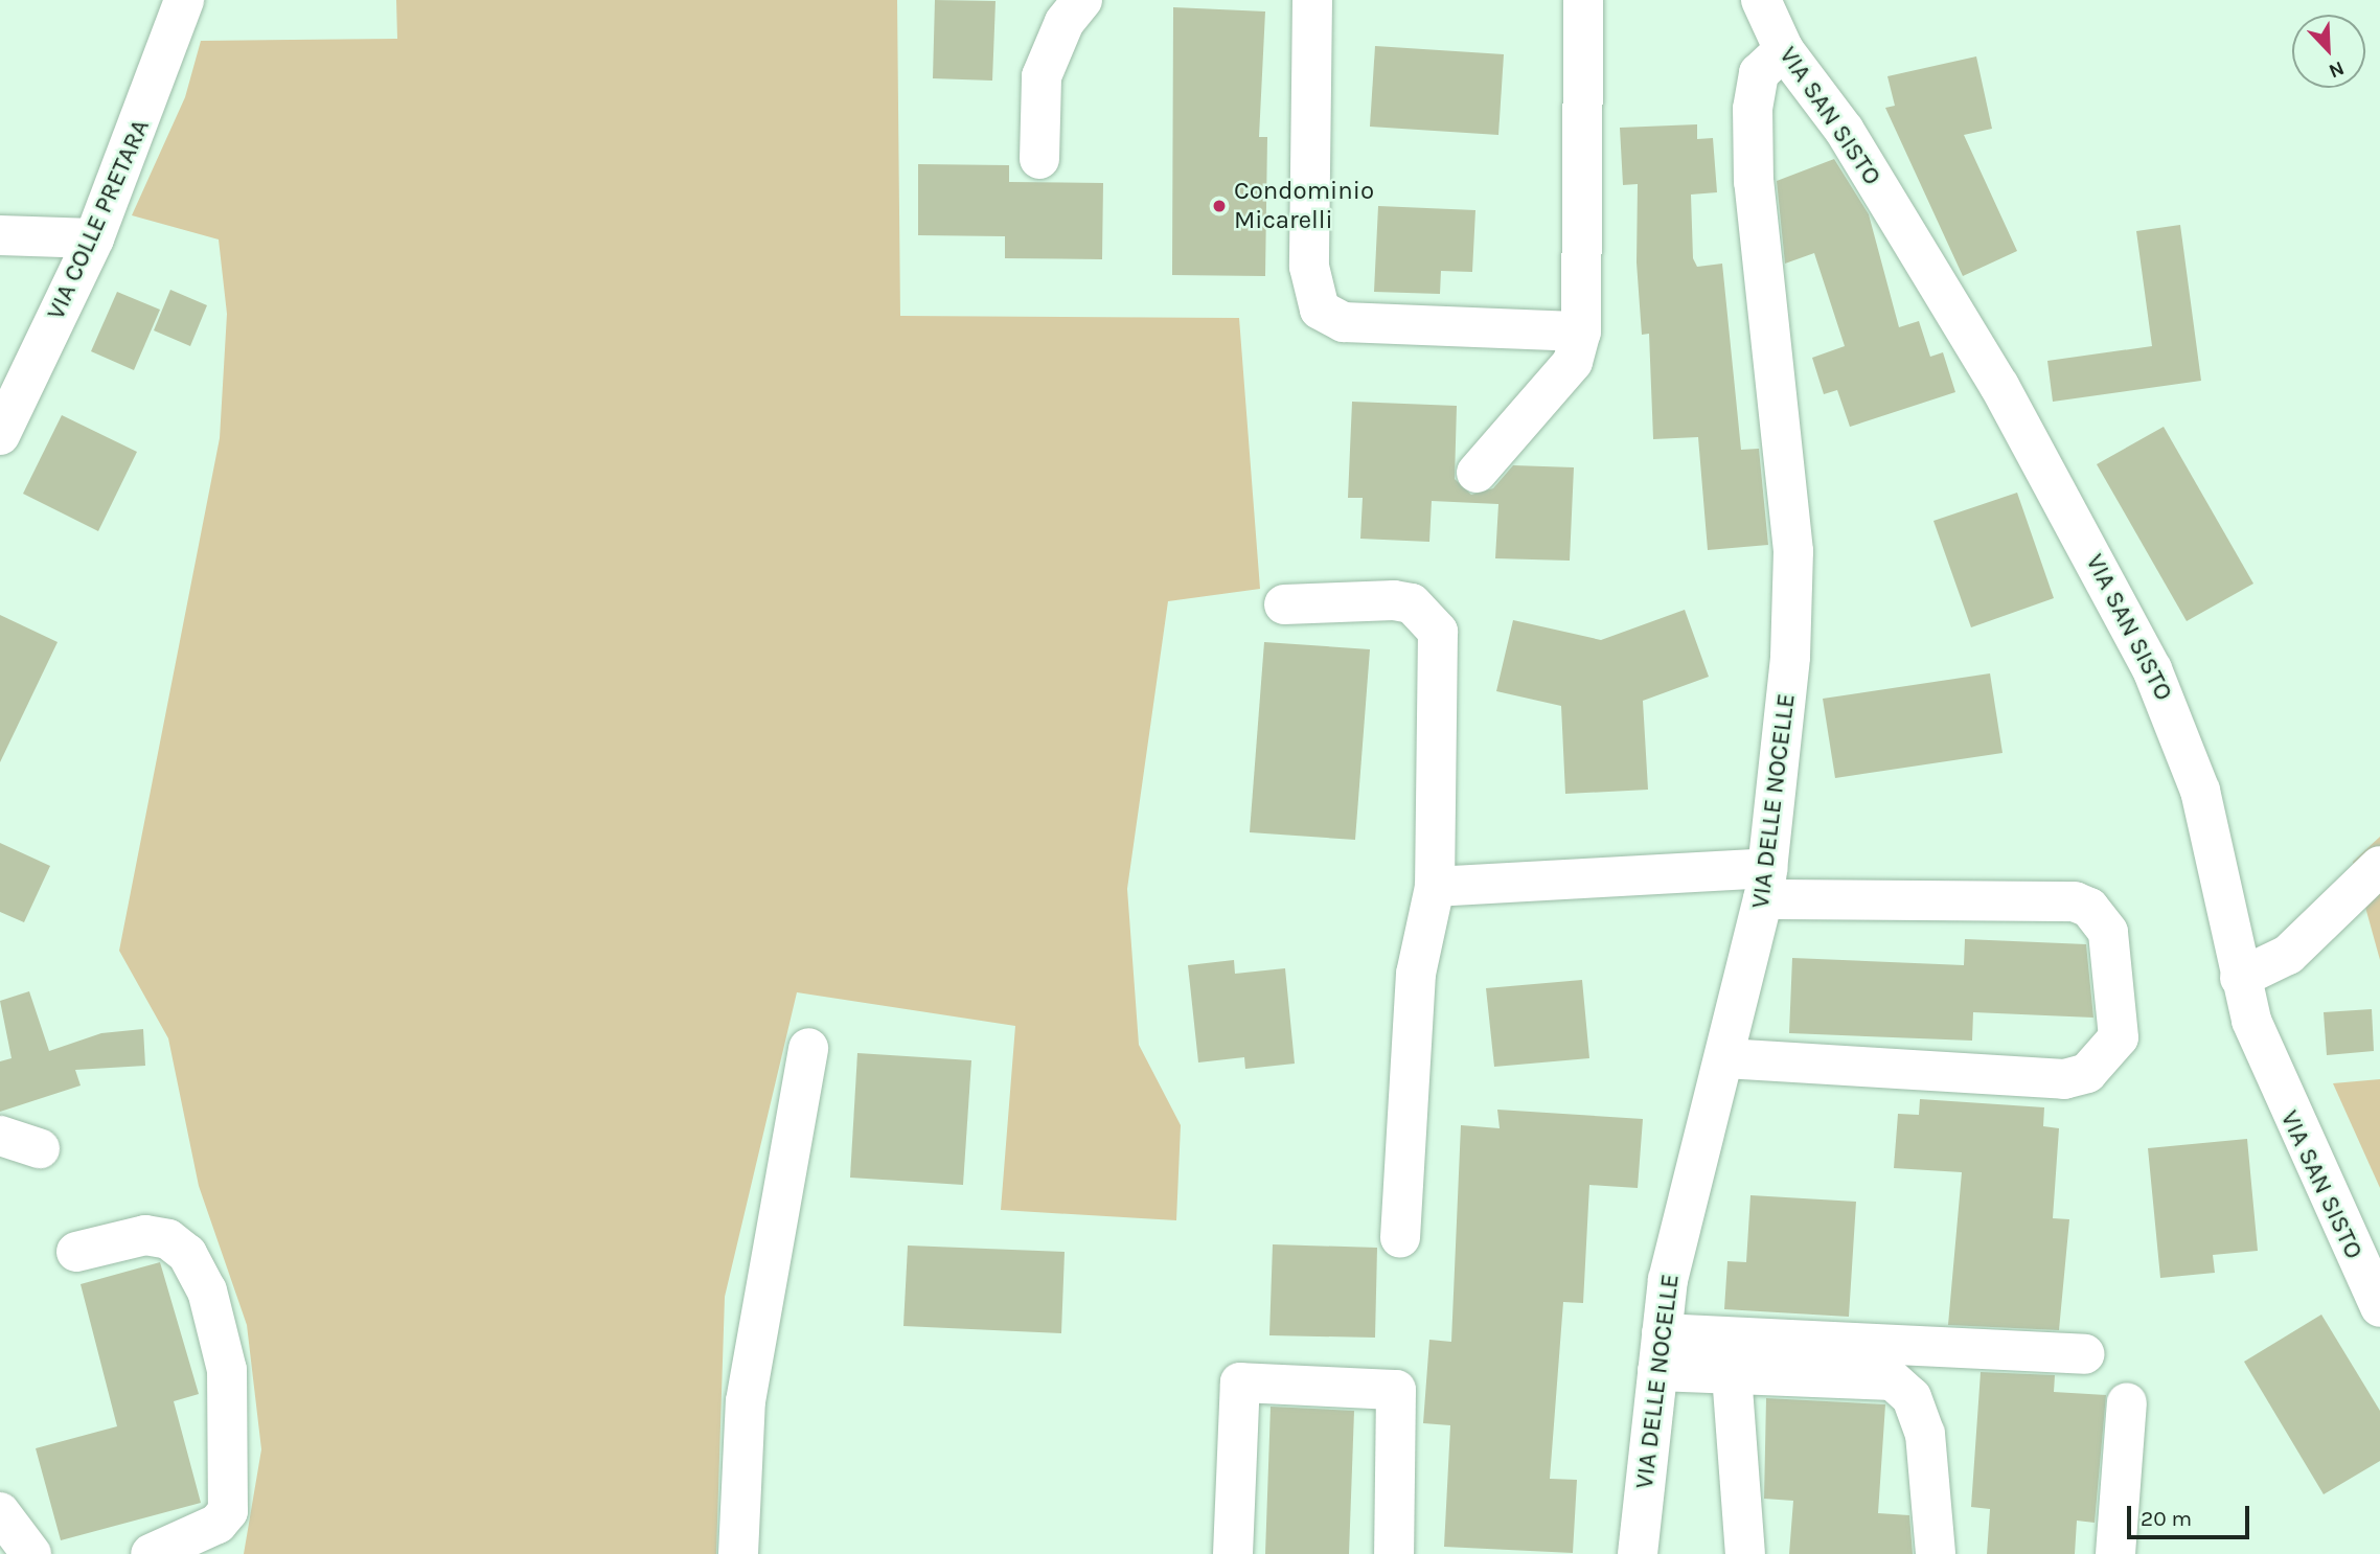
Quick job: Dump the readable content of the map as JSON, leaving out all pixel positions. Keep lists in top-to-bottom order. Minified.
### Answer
{"streets":{"street":["VIA SAN SISTO","VIA COLLE PRETARA","VIA DELLE NOCELLE"]},"crossings":[["VIA SAN SISTO","VIA DELLE NOCELLE"]],"places":["Condominio Micarelli"],"scale_bar":"20 m","north":"bottom right"}
